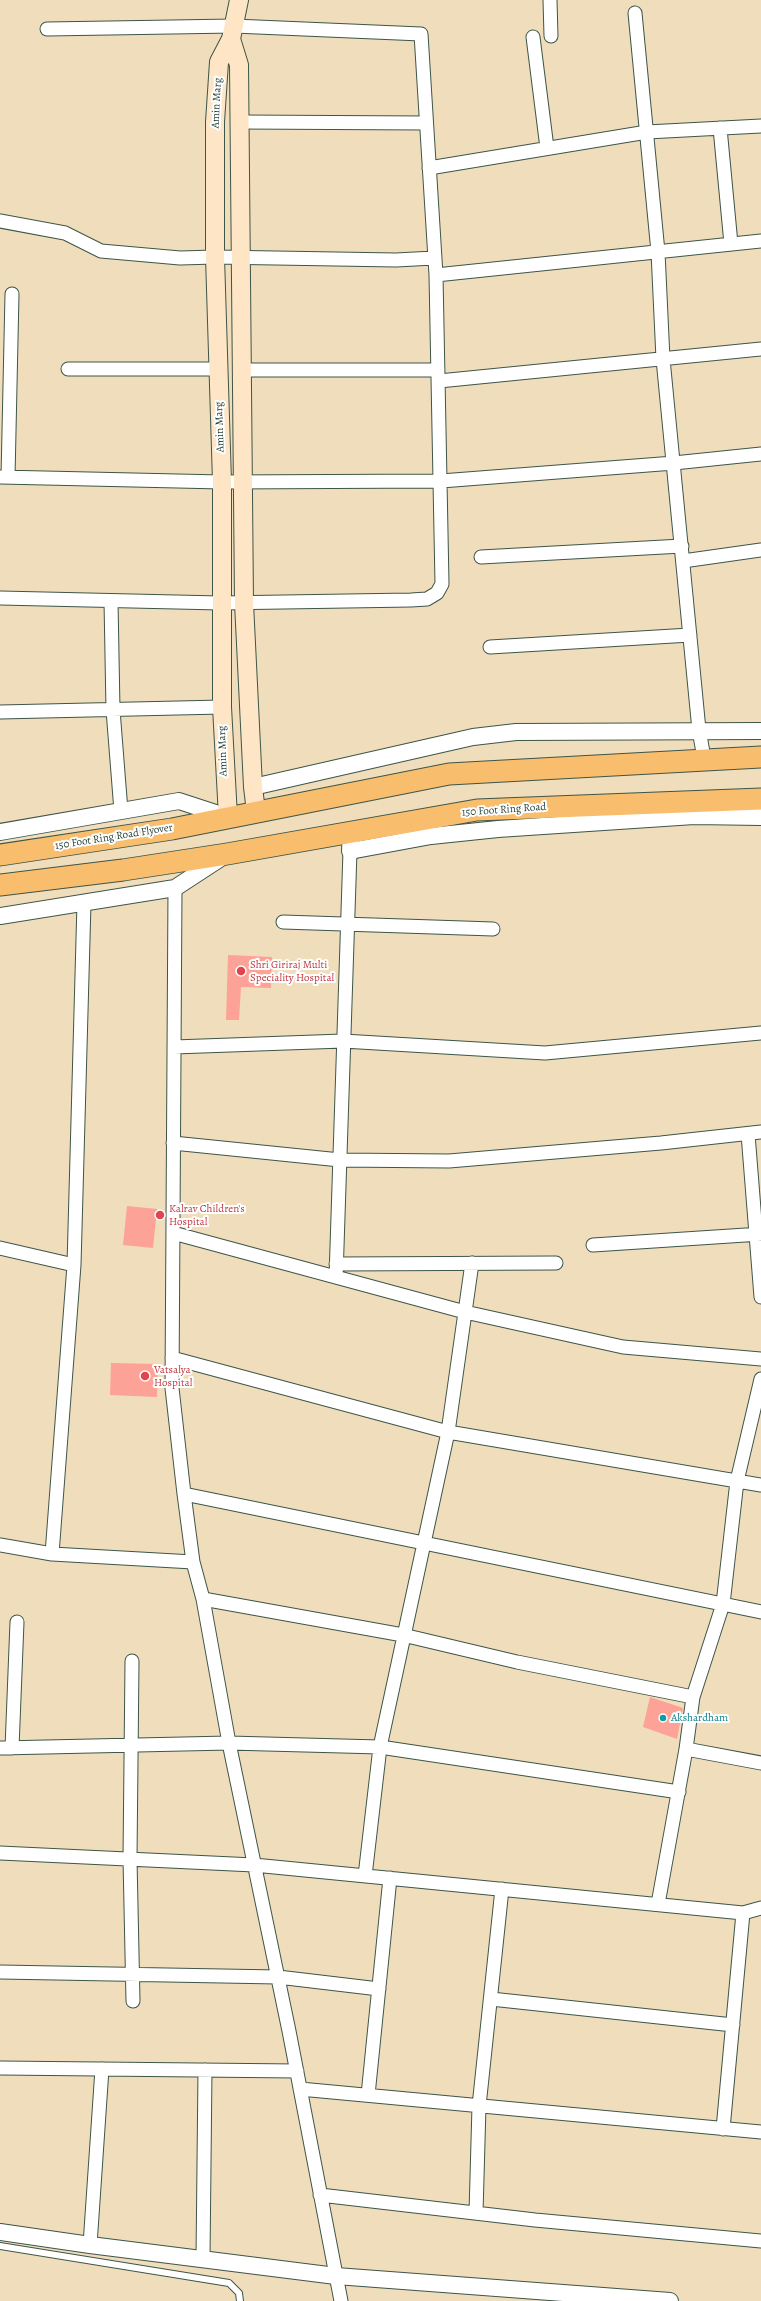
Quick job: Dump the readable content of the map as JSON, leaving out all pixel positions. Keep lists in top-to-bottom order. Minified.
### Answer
{"streets":{"highway":["150 Foot Ring Road","150 Foot Ring Road Flyover"],"main road":["Amin Marg"]},"crossings":[["Amin Marg","150 Foot Ring Road Flyover"]],"places":["Shri Giriraj Multi Speciality Hospital","Kalrav Children's Hospital","Vatsalya Hospital","Akshardham"]}
